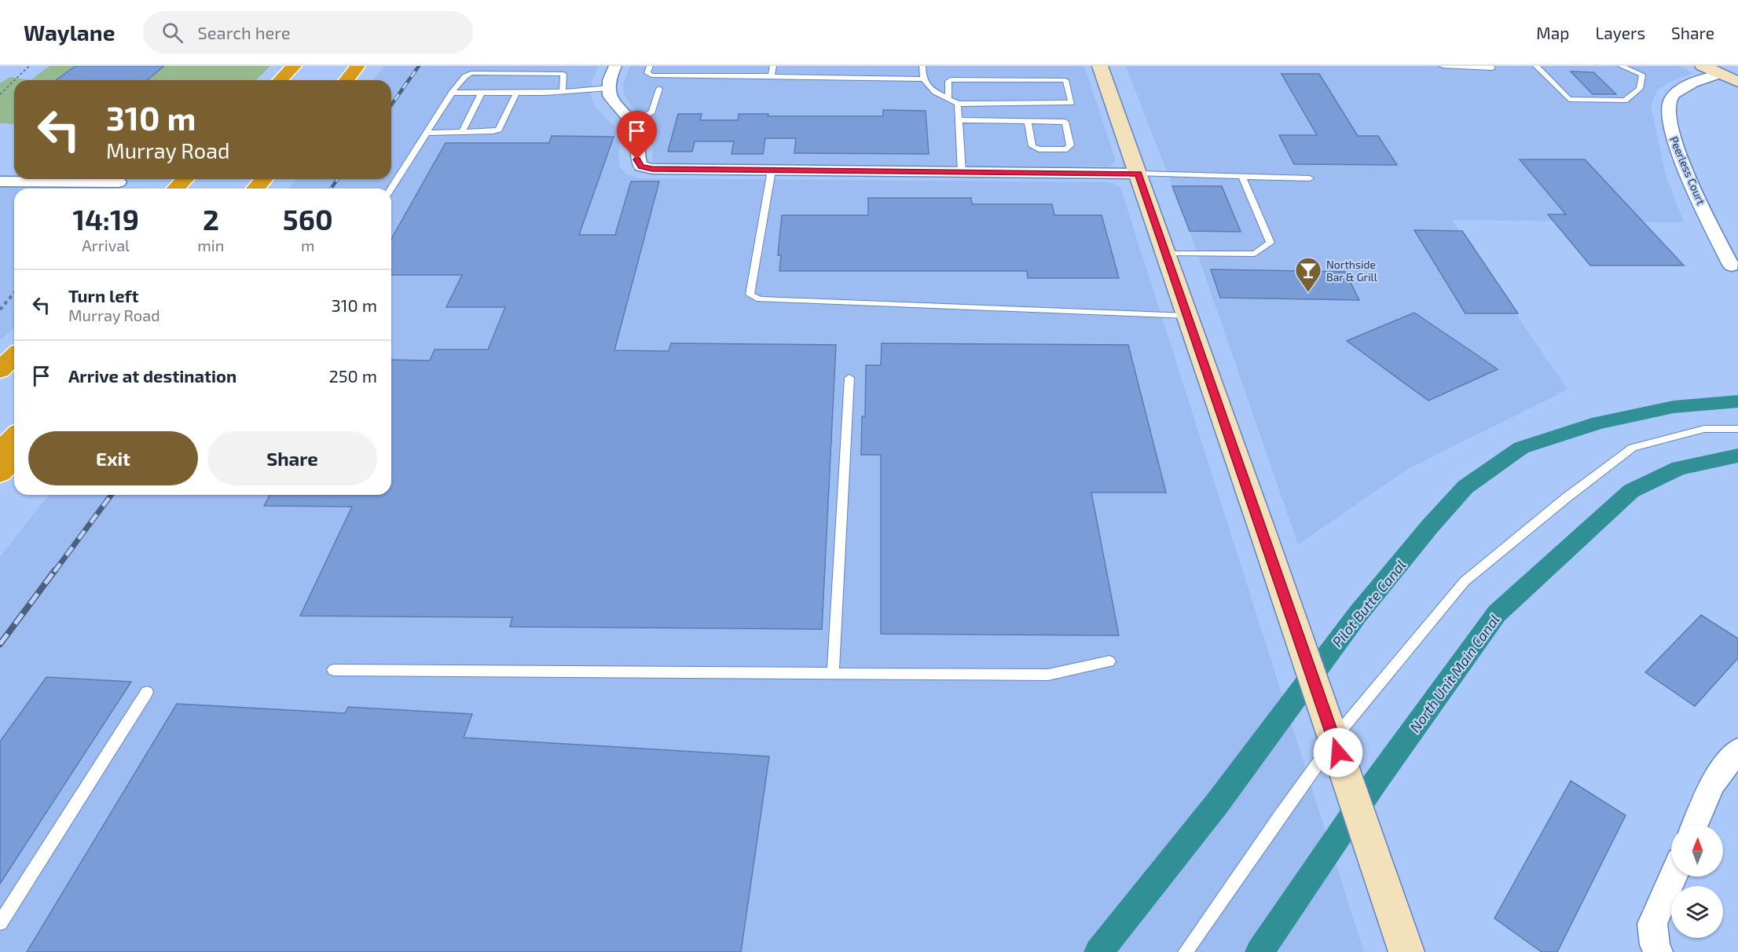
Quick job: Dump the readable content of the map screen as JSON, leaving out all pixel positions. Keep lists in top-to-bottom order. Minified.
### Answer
{"streets":{"street":["Peerless Court"]},"water":["Pilot Butte Canal","North Unit Main Canal"],"places":{"bar":["Northside Bar & Grill"]},"north":"top","page":{"header":"Waylane","search":"Search here","nav":["Map","Layers","Share"],"turn":["310 m","Murray Road"],"eta":["14:19","Arrival","2","min","560","m"],"list":[{"name":"Turn left","note":"Murray Road","value":"310 m"},{"name":"Arrive at destination","value":"250 m"}],"buttons":["Exit","Share"]}}
